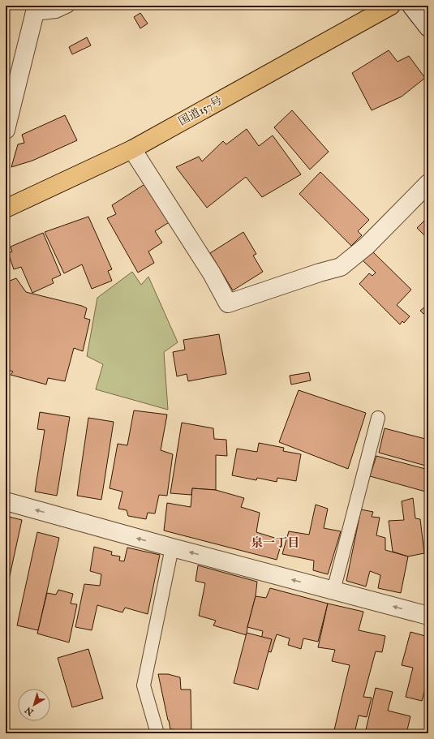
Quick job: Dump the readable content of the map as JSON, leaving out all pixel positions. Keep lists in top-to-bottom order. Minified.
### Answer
{"streets":{"highway":["国道157号"]},"districts":["泉一丁目"],"north":"bottom left"}
